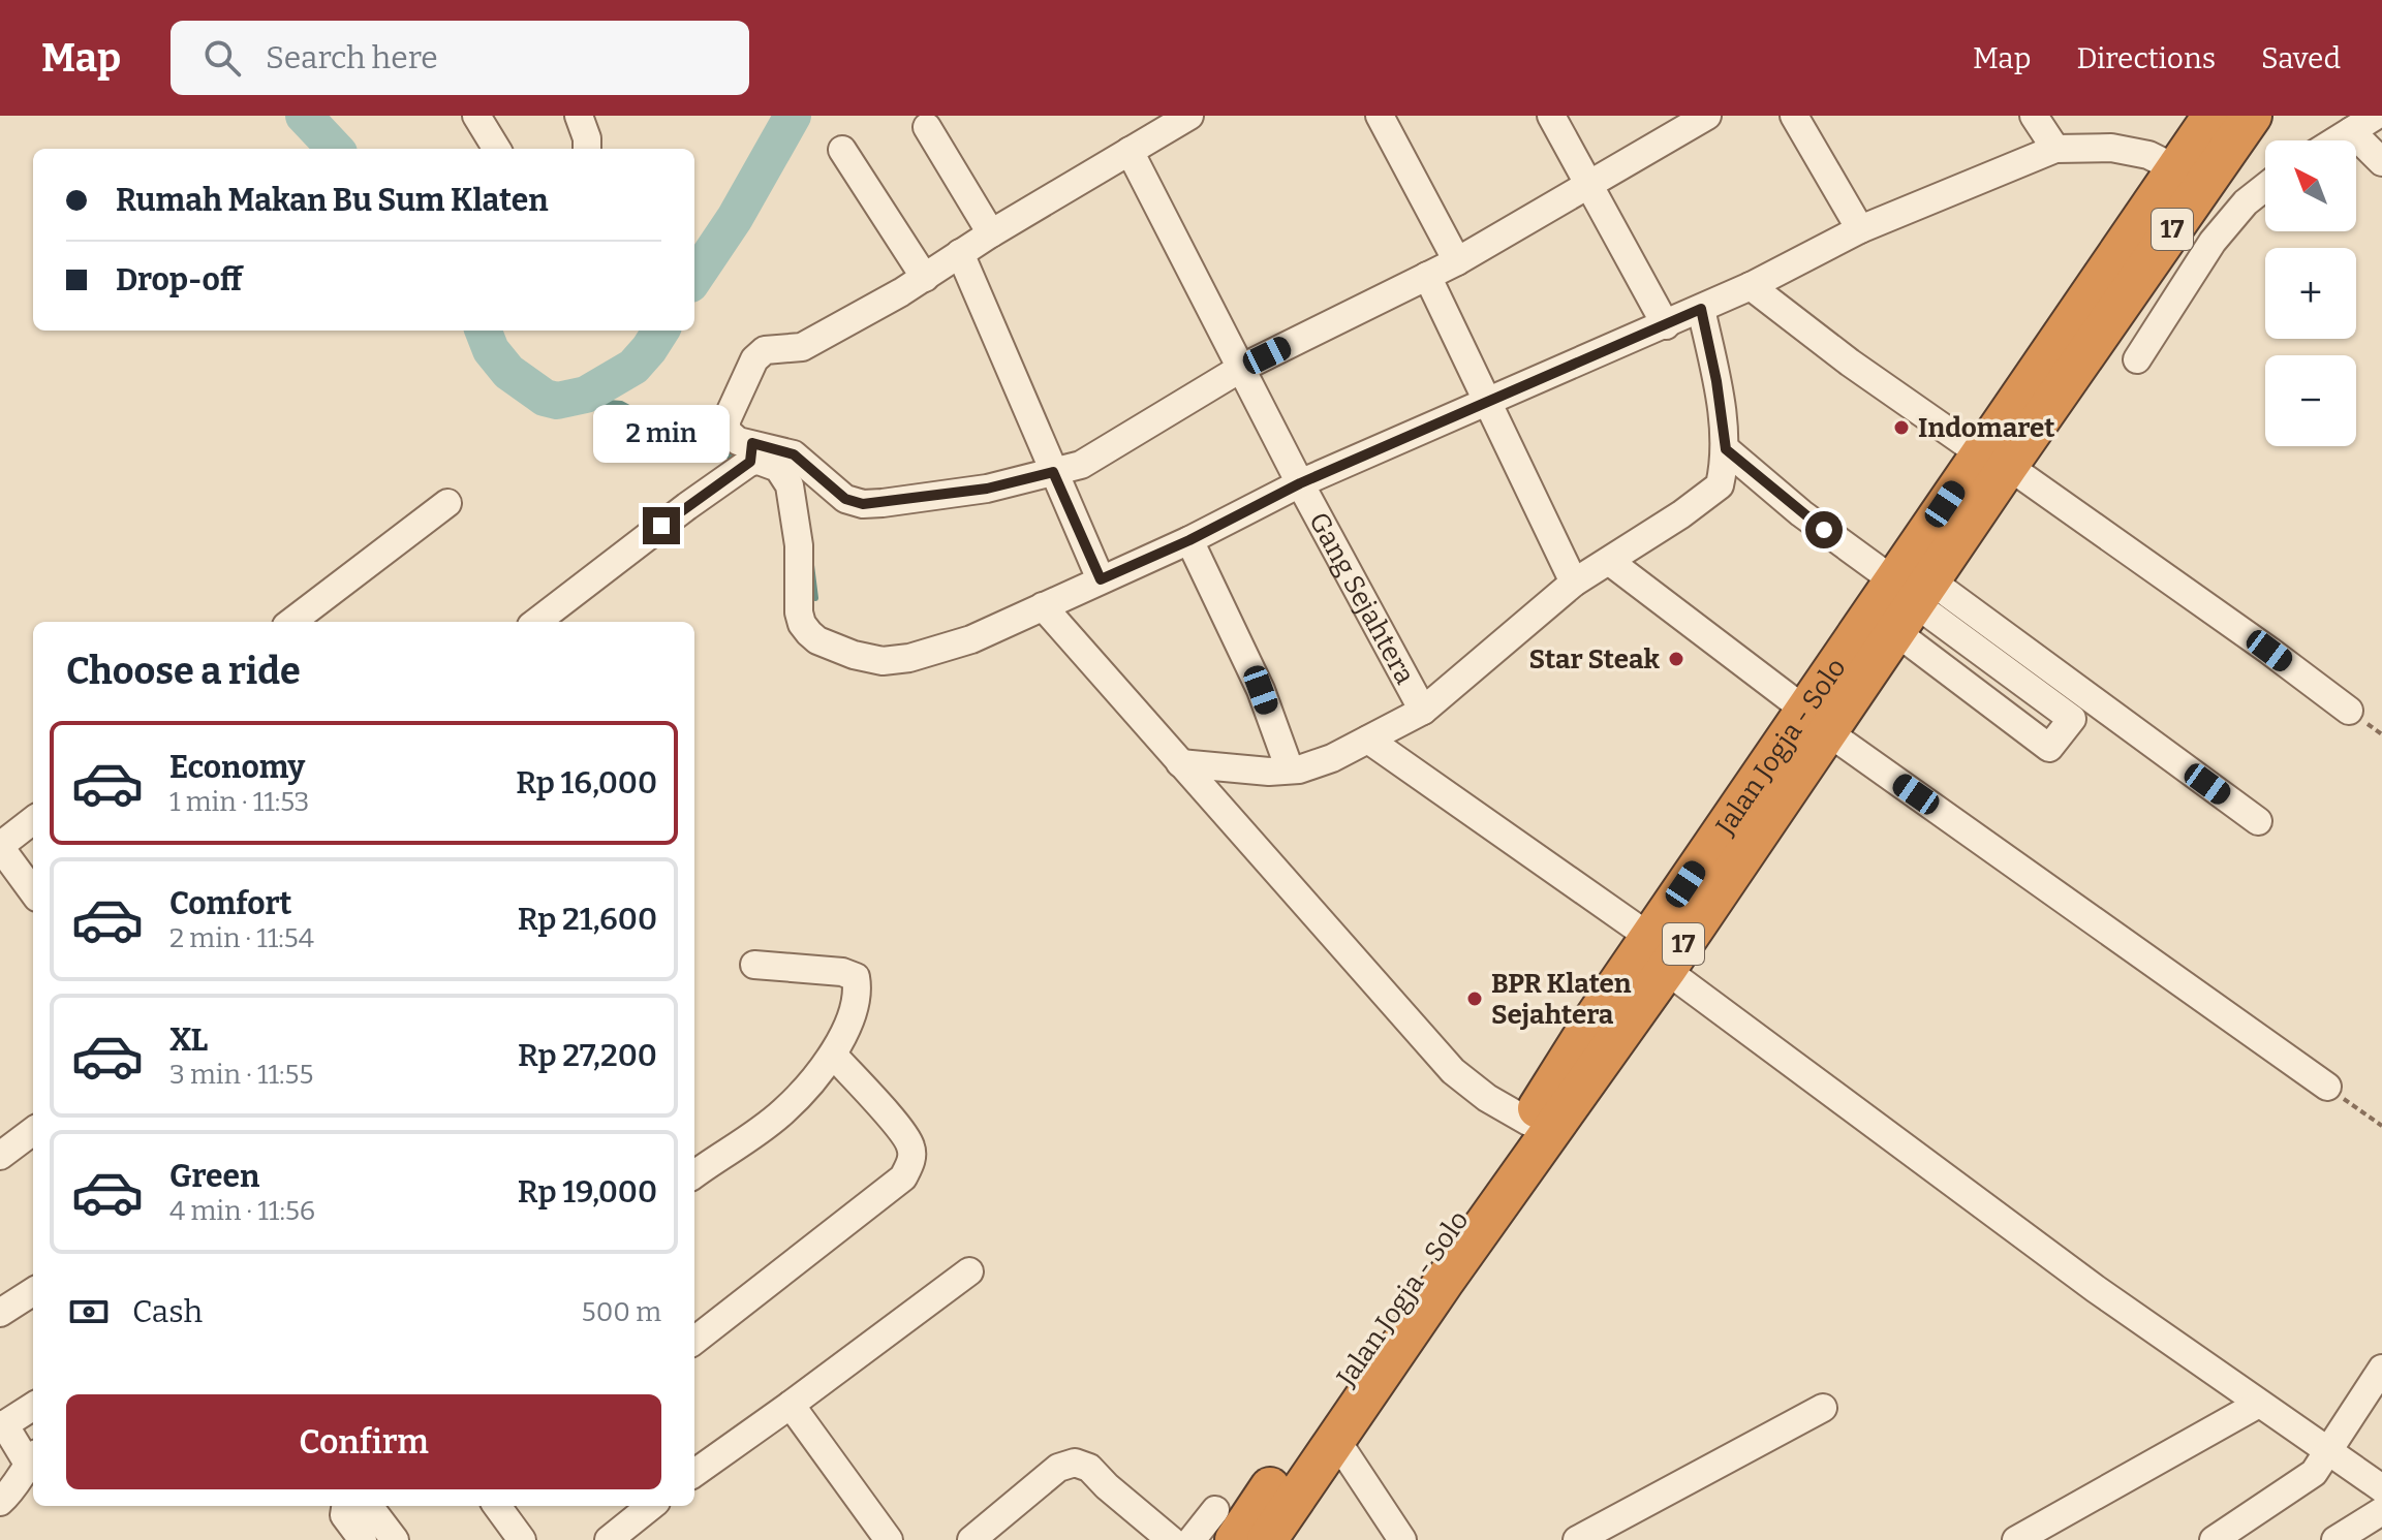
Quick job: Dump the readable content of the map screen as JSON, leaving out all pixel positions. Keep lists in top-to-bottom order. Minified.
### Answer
{"streets":{"highway":["17","Jalan Jogja - Solo"],"street":["Gang Sejahtera"]},"crossings":[["17","Jalan Jogja - Solo"]],"places":["Indomaret","Star Steak","BPR Klaten Sejahtera"],"north":"top left","page":{"header":"Map","search":"Search here","nav":["Map","Directions","Saved"],"map_buttons":["+","−"],"banner":["Rumah Makan Bu Sum Klaten","Drop-off"],"bubble":"2 min","heading":"Choose a ride","list":[{"name":"Economy","note":"1 min · 11:53","value":"Rp 16,000"},{"name":"Comfort","note":"2 min · 11:54","value":"Rp 21,600"},{"name":"XL","note":"3 min · 11:55","value":"Rp 27,200"},{"name":"Green","note":"4 min · 11:56","value":"Rp 19,000"}],"pay":["Cash","500 m"],"buttons":"Confirm"}}
